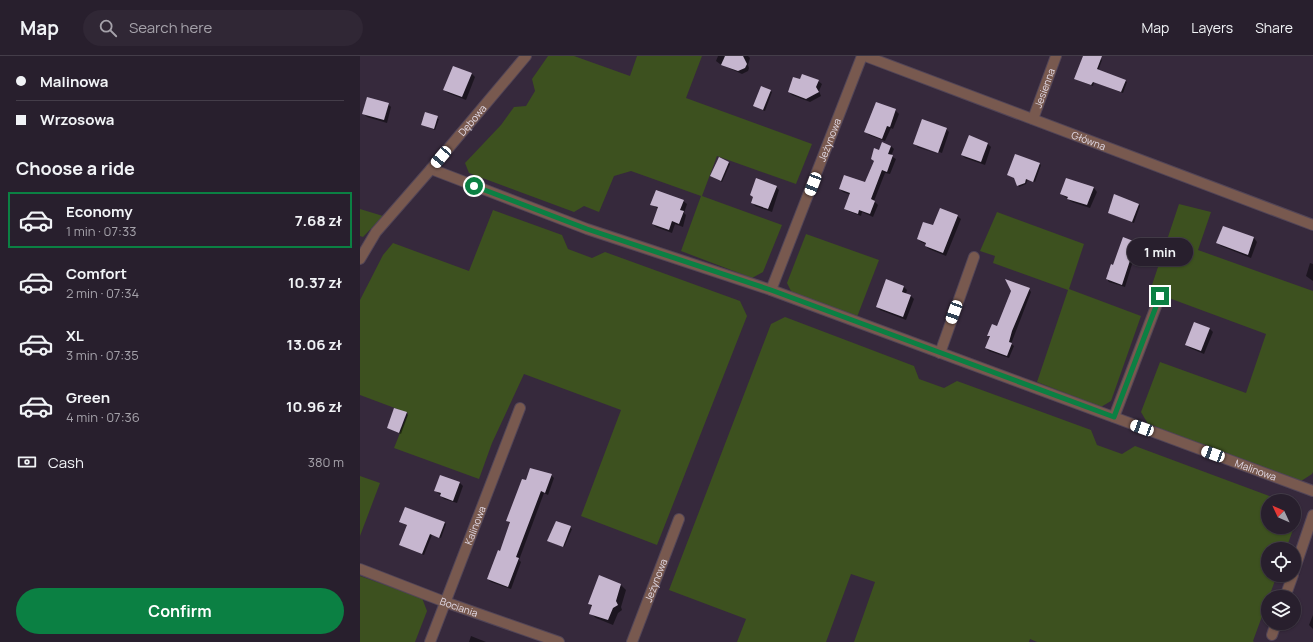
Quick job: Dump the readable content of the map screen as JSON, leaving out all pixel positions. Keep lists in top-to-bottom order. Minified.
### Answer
{"streets":{"street":["Jesienna","Dębowa","Jeżynowa","Główna","Malinowa","Kalinowa","Bociania"]},"crossings":[["Jesienna","Główna"],["Dębowa","Malinowa"],["Jeżynowa","Główna"],["Jeżynowa","Malinowa"],["Kalinowa","Bociania"]],"north":"top left","page":{"header":"Map","search":"Search here","nav":["Map","Layers","Share"],"banner":["Malinowa","Wrzosowa"],"heading":"Choose a ride","list":[{"name":"Economy","note":"1 min · 07:33","value":"7.68 zł"},{"name":"Comfort","note":"2 min · 07:34","value":"10.37 zł"},{"name":"XL","note":"3 min · 07:35","value":"13.06 zł"},{"name":"Green","note":"4 min · 07:36","value":"10.96 zł"}],"bubble":"1 min","pay":["Cash","380 m"],"buttons":"Confirm"}}
